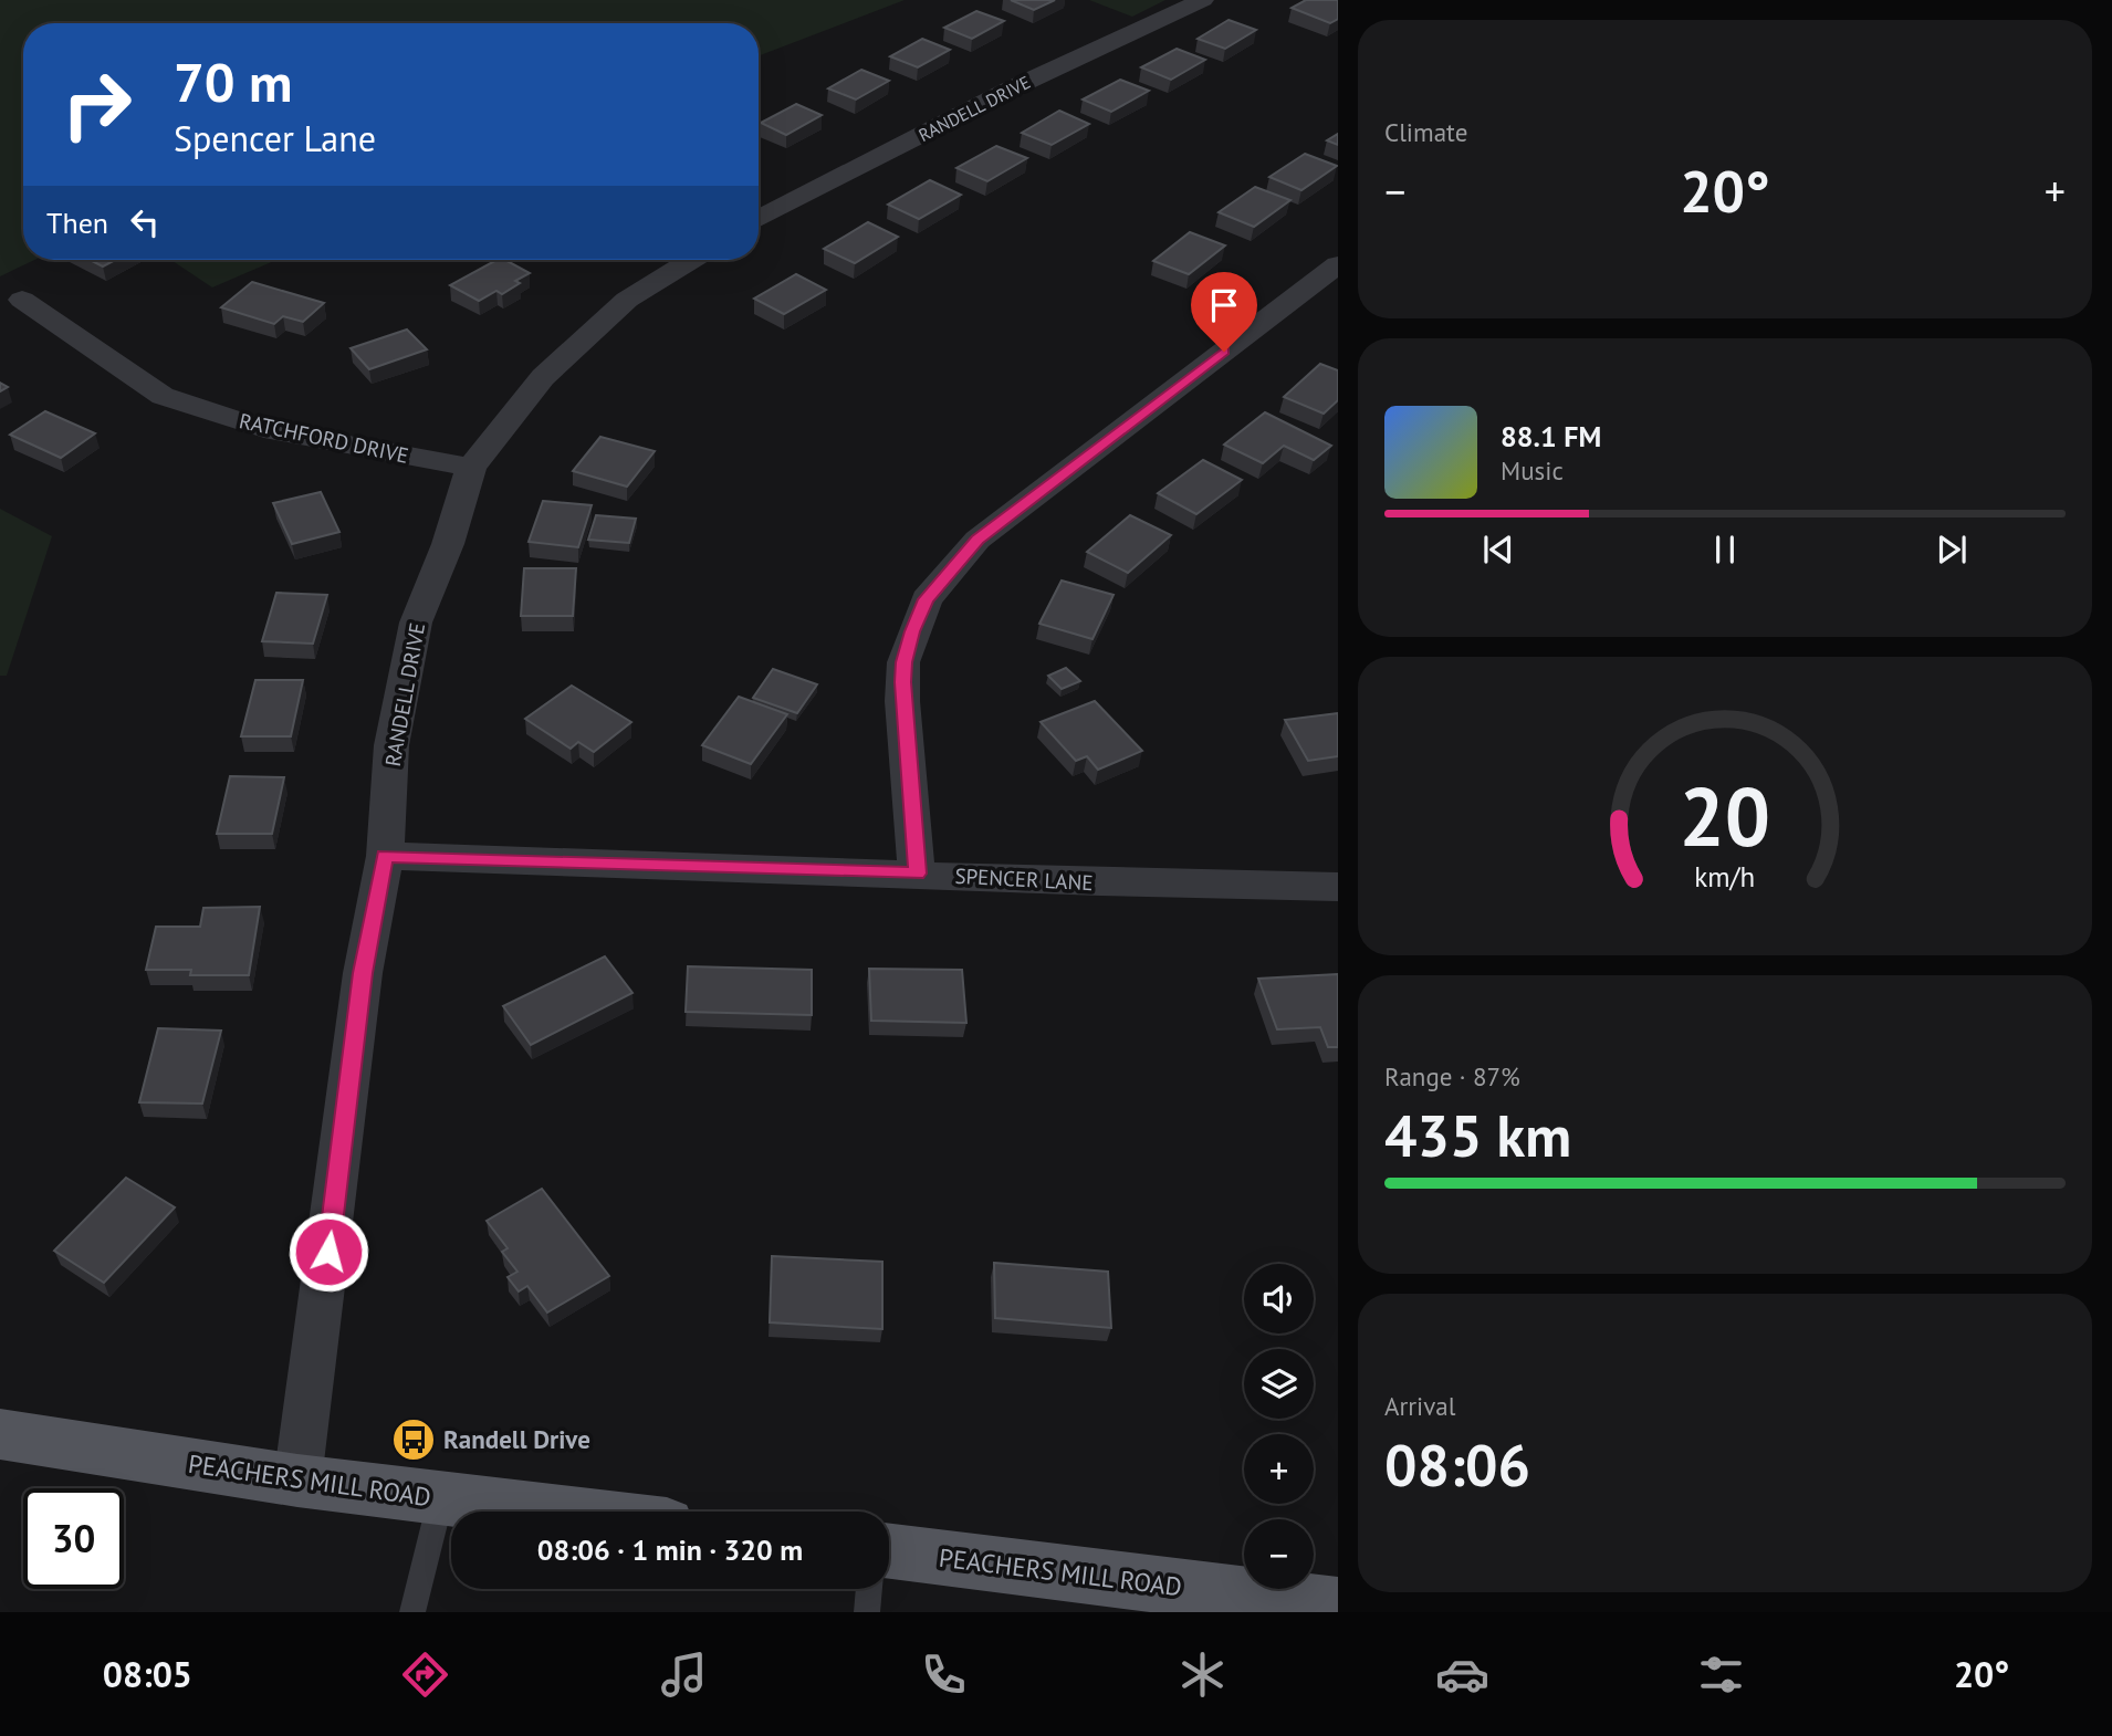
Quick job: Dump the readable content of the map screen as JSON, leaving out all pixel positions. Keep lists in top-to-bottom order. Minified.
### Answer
{"streets":{"main road":["PEACHERS MILL ROAD"],"street":["RANDELL DRIVE","RATCHFORD DRIVE","SPENCER LANE"]},"crossings":[["RANDELL DRIVE","RATCHFORD DRIVE"],["RANDELL DRIVE","SPENCER LANE"],["RANDELL DRIVE","PEACHERS MILL ROAD"]],"places":{"bus stop":["Randell Drive"]},"page":{"tile":["Climate",["Range · 87%","435 km"],["Arrival","08:06"]],"turn":["70 m","Spencer Lane"],"heat":["−","20°","+"],"then":"Then","song":["88.1 FM","Music"],"map_buttons":["+","−"],"limit":"30","trip":"08:06 · 1 min · 320 m","tabs":["08:05","20°"],"gauge":["20","km/h"]}}
